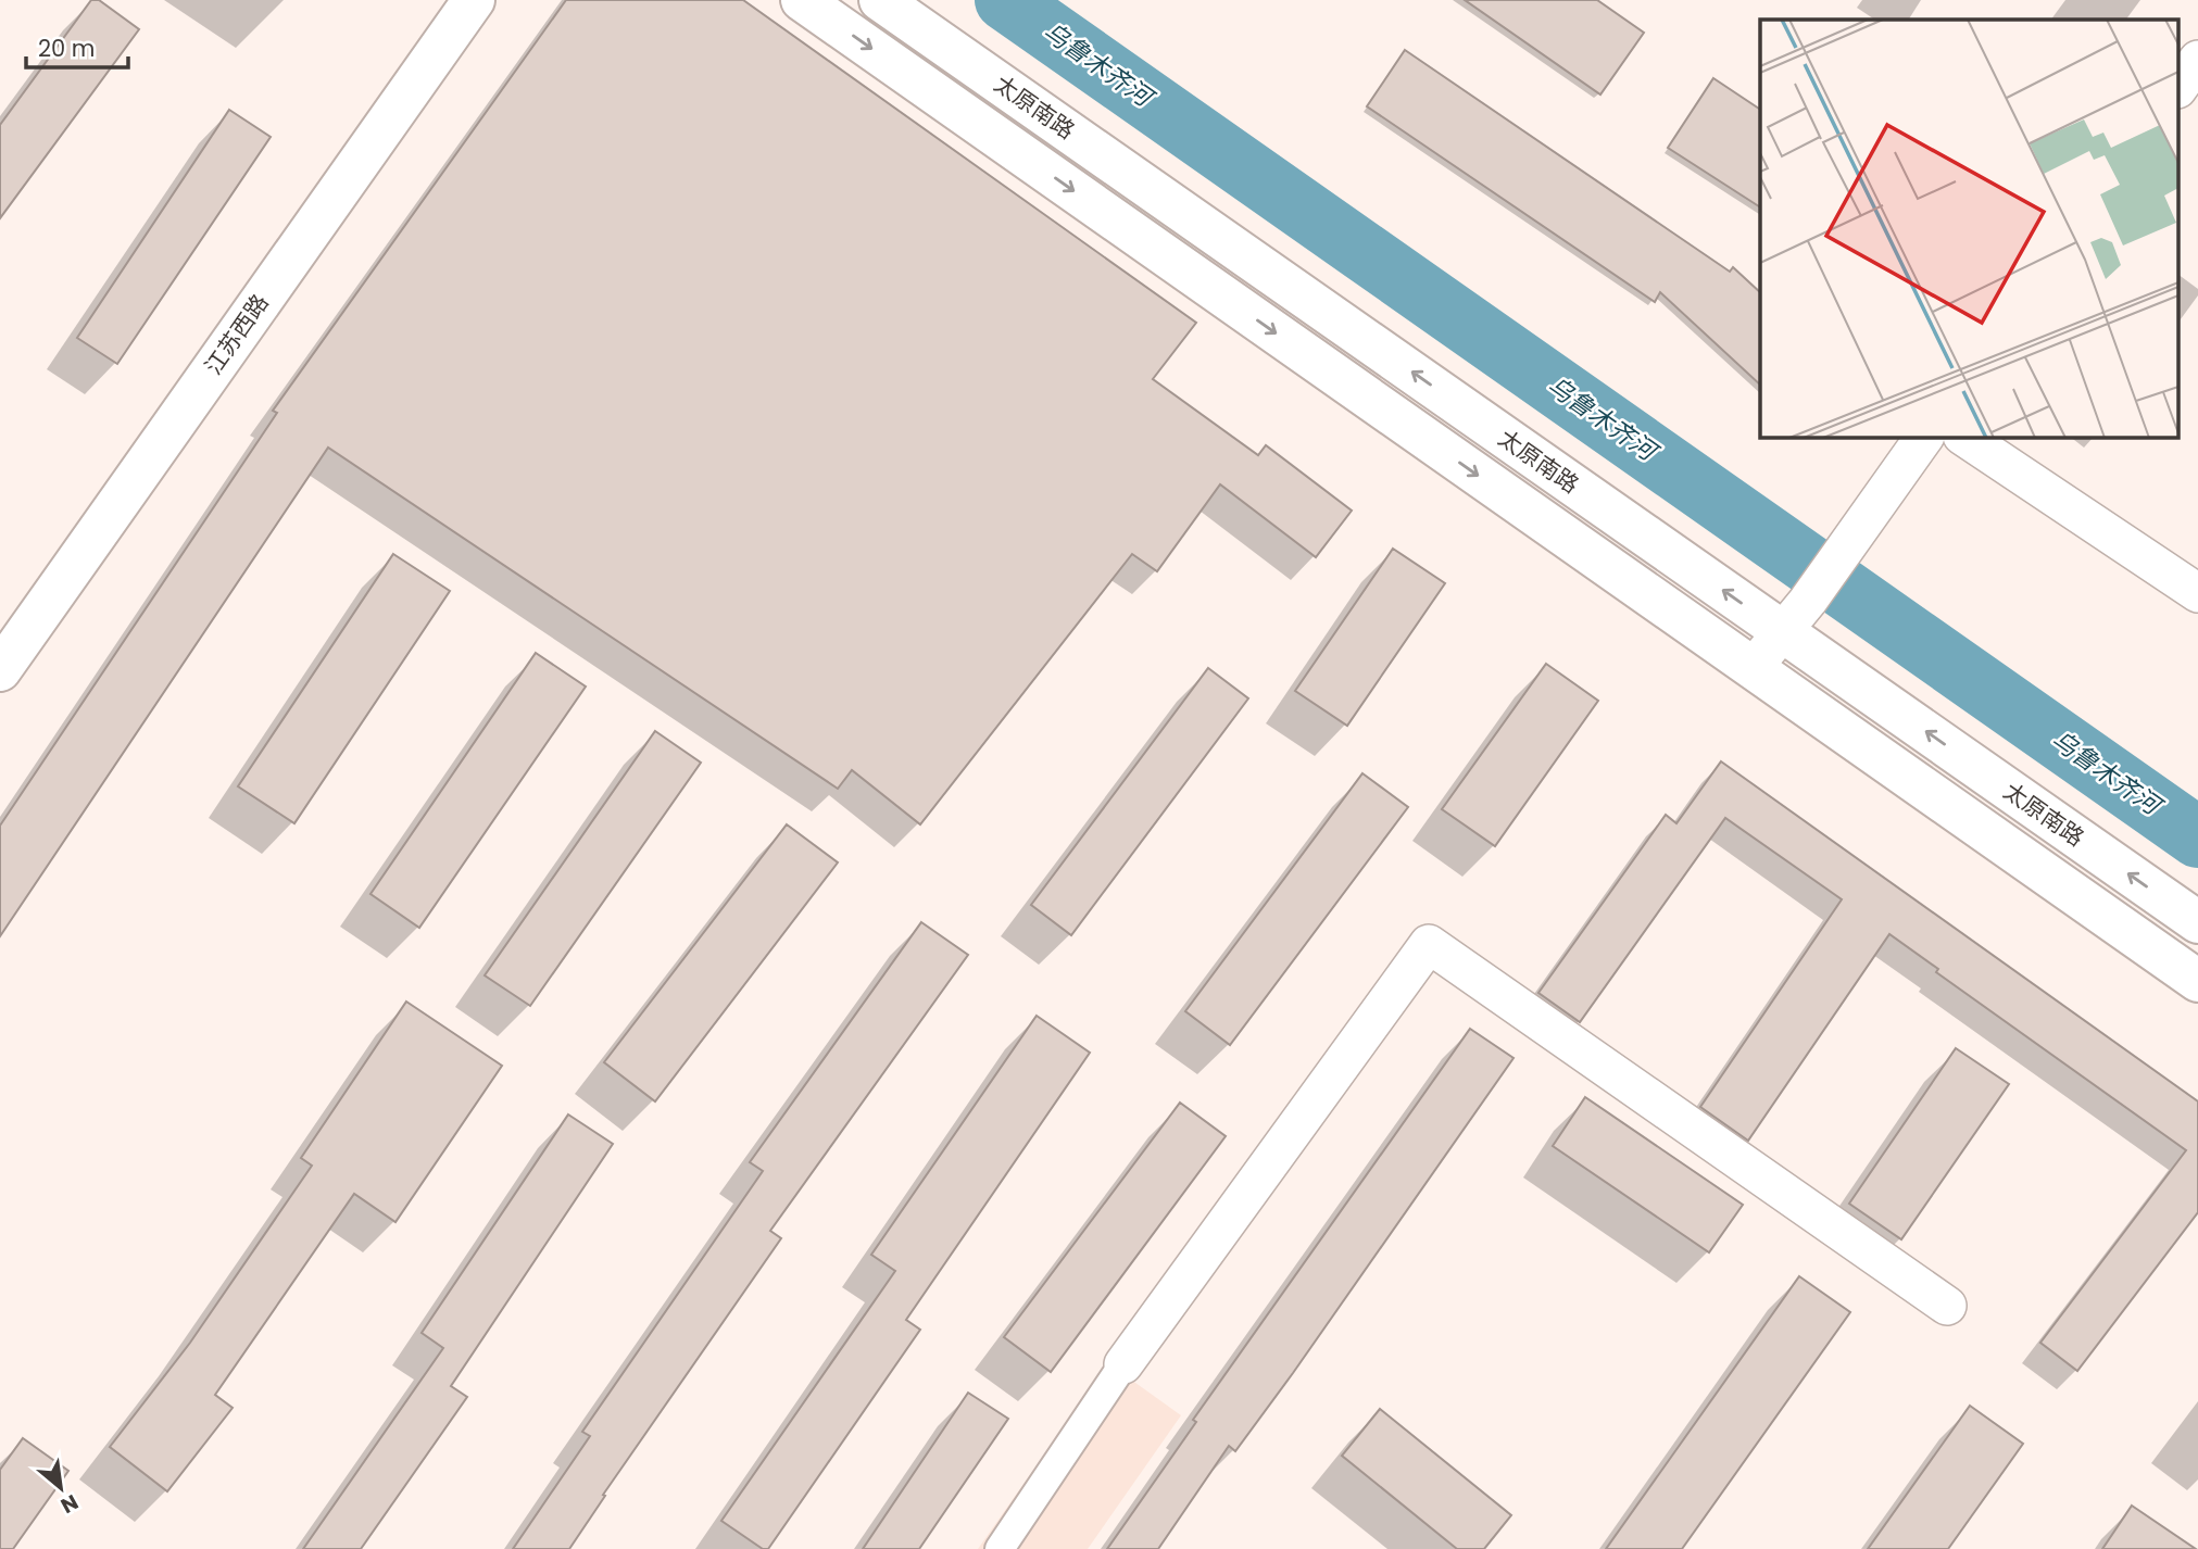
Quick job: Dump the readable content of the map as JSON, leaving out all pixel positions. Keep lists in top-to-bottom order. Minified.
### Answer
{"streets":{"main road":["太原南路","江苏西路"]},"water":["乌鲁木齐河"],"scale_bar":"20 m","north":"bottom right"}
